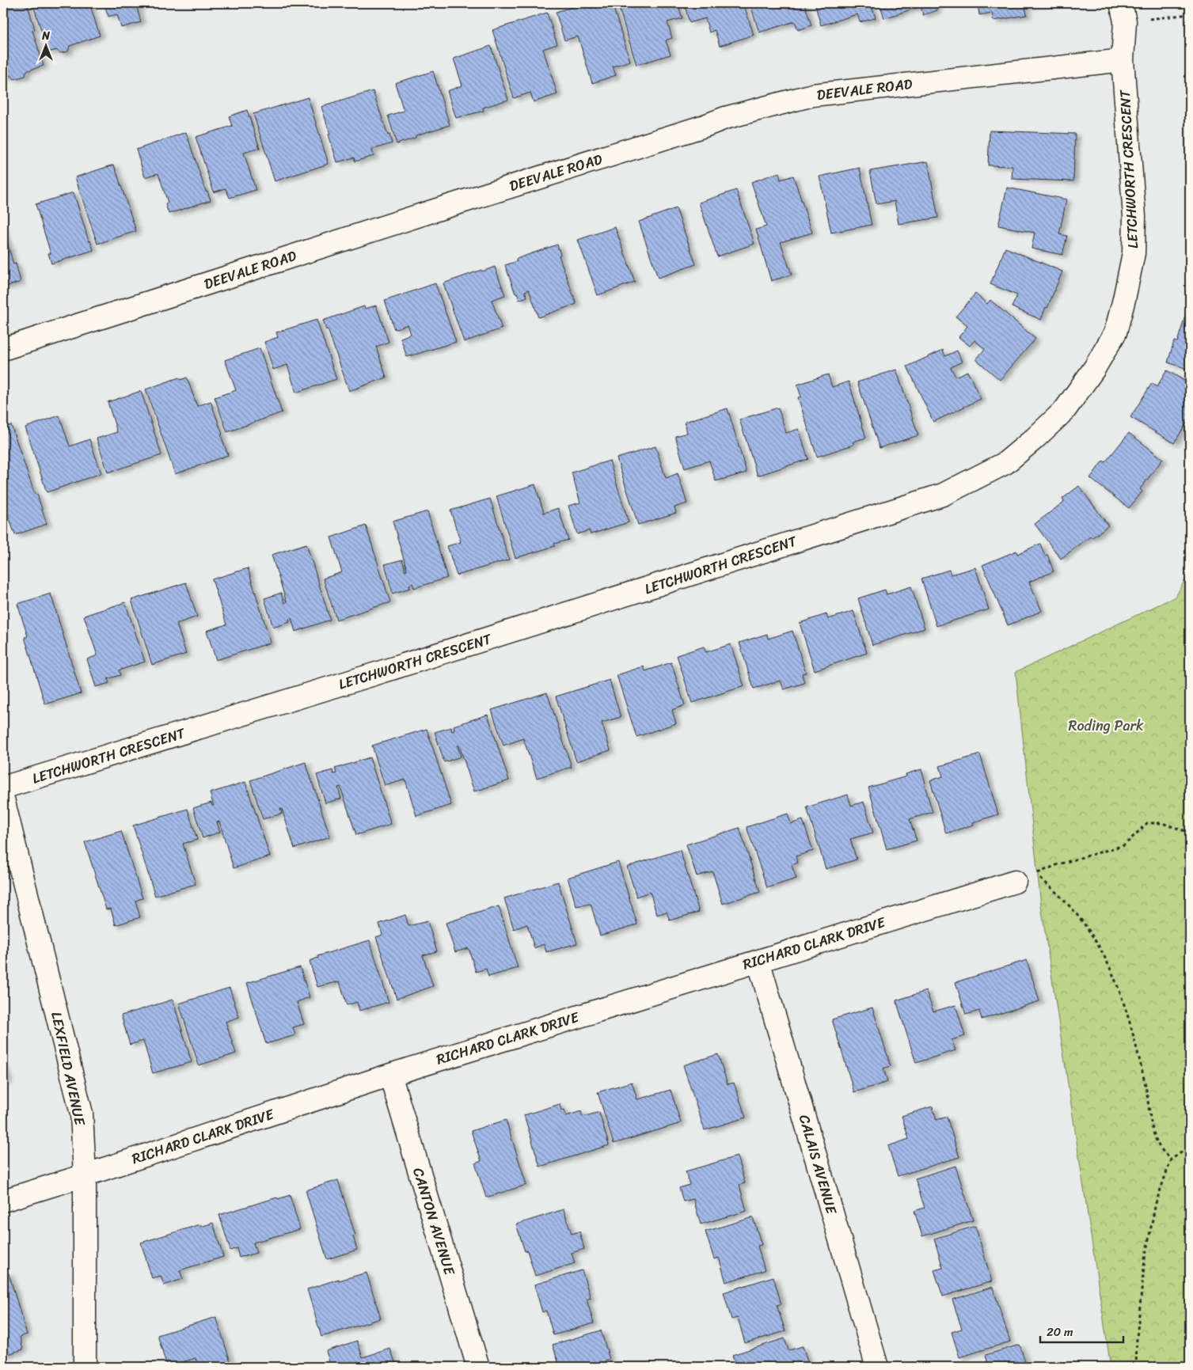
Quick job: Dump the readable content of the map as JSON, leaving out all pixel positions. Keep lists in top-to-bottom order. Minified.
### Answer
{"streets":{"street":["DEEVALE ROAD","LETCHWORTH CRESCENT","RICHARD CLARK DRIVE","LEXFIELD AVENUE","CALAIS AVENUE","CANTON AVENUE"]},"crossings":[["DEEVALE ROAD","LETCHWORTH CRESCENT"],["RICHARD CLARK DRIVE","LEXFIELD AVENUE"],["RICHARD CLARK DRIVE","CALAIS AVENUE"],["RICHARD CLARK DRIVE","CANTON AVENUE"]],"parks":["Roding Park"],"scale_bar":"20 m","north":"top"}
